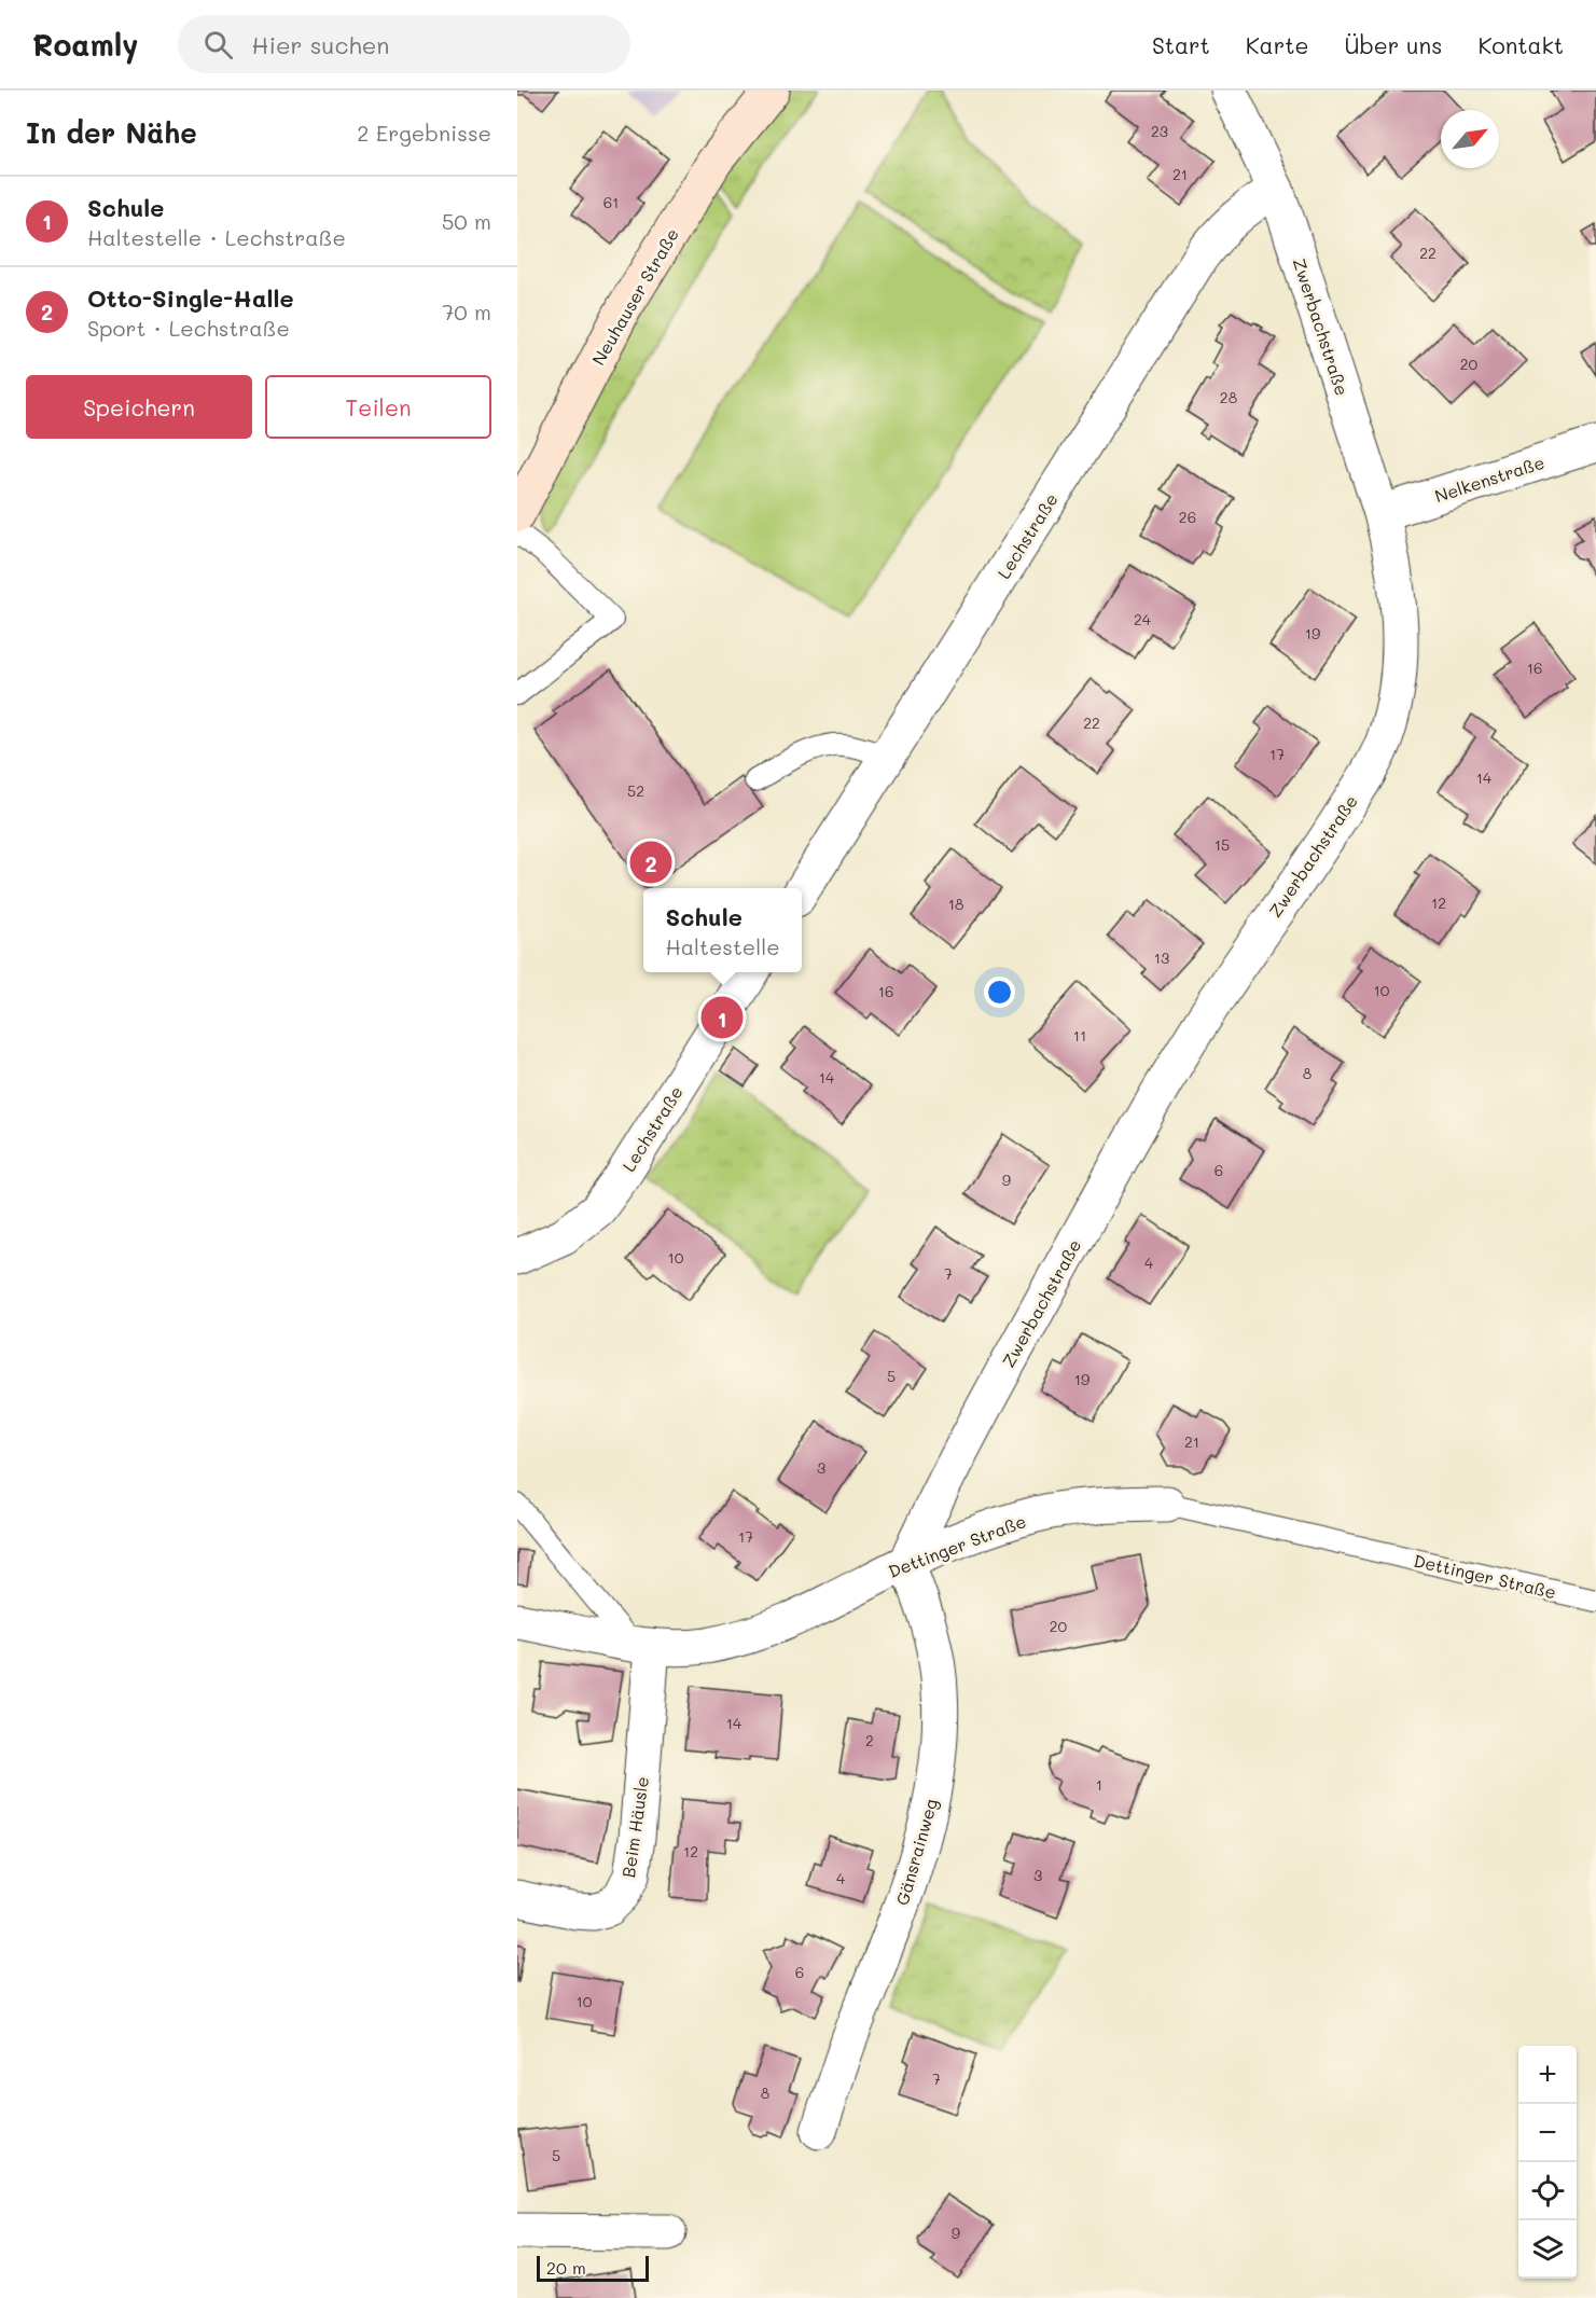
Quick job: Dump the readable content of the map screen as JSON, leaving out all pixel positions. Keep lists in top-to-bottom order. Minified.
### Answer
{"streets":{"street":["Neuhauser Straße","Zwerbachstraße","Nelkenstraße","Lechstraße","Dettinger Straße","Beim Häusle","Gänsrainweg"]},"crossings":[["Zwerbachstraße","Nelkenstraße"],["Zwerbachstraße","Lechstraße"],["Zwerbachstraße","Dettinger Straße"],["Zwerbachstraße","Gänsrainweg"],["Dettinger Straße","Beim Häusle"],["Dettinger Straße","Gänsrainweg"]],"house_numbers":["23","21","61","22","20","28","26","24","19","16","22","17","14","52","15","12","18","13","10","16","11","8","14","6","9","10","4","7","5","19","21","3","17","20","14","2","1","12","3","4","6","10","7","8","5","9"],"scale_bar":"20 m","north":"top right","page":{"header":"Roamly","search":"Hier suchen","nav":["Start","Karte","Über uns","Kontakt"],"heading":["In der Nähe","2 Ergebnisse"],"list":[{"mark":"1","name":"Schule","note":"Haltestelle · Lechstraße","value":"50 m"},{"mark":"2","name":"Otto-Single-Halle","note":"Sport · Lechstraße","value":"70 m"}],"buttons":["Speichern","Teilen"],"pins":["2","1"],"popup":["Schule","Haltestelle"],"map_buttons":["+","−"],"scale":"20 m"}}
